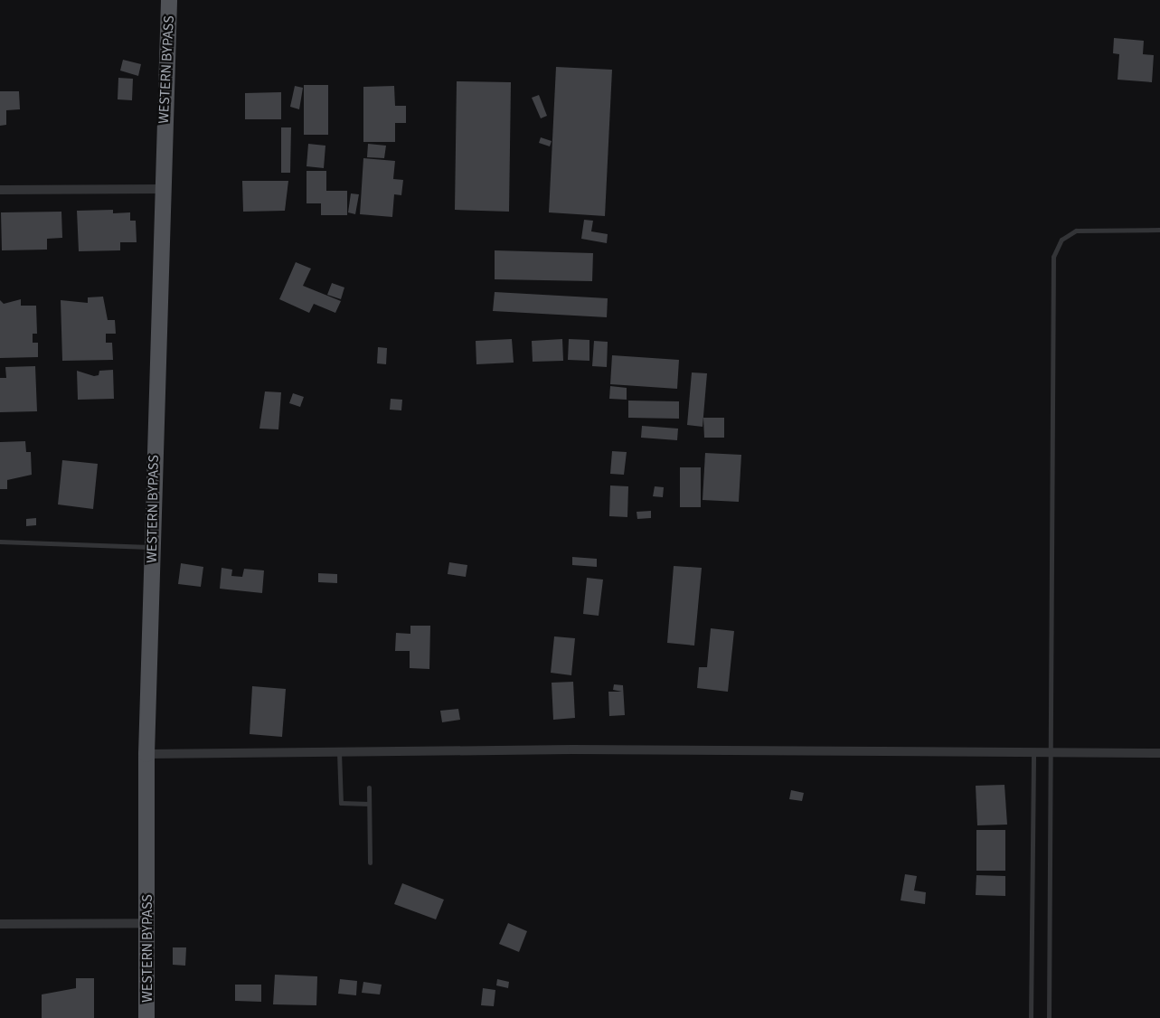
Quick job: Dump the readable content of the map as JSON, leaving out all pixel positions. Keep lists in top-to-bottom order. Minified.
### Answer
{"streets":{"main road":["WESTERN BYPASS"]}}
